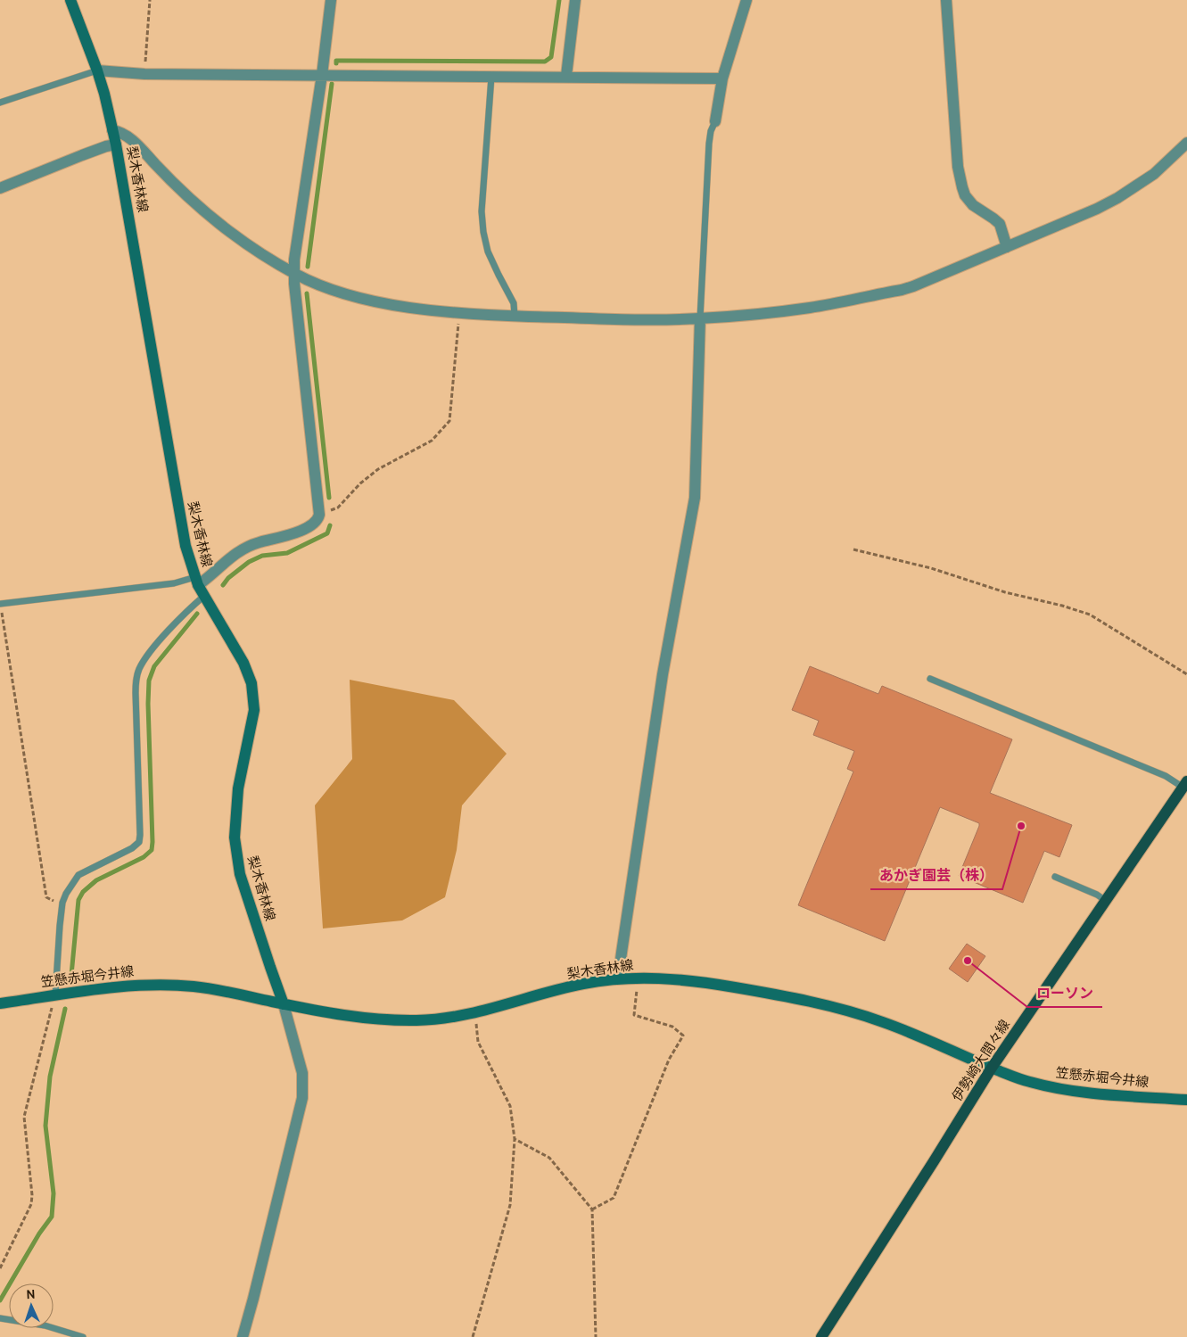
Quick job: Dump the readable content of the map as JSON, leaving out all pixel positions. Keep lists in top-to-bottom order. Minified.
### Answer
{"streets":{"main road":["梨木香林線","笠懸赤堀今井線","伊勢崎大間々線"]},"crossings":[["梨木香林線","笠懸赤堀今井線"],["梨木香林線","伊勢崎大間々線"],["笠懸赤堀今井線","伊勢崎大間々線"]],"places":["あかぎ園芸（株）","ローソン"],"north":"top"}
